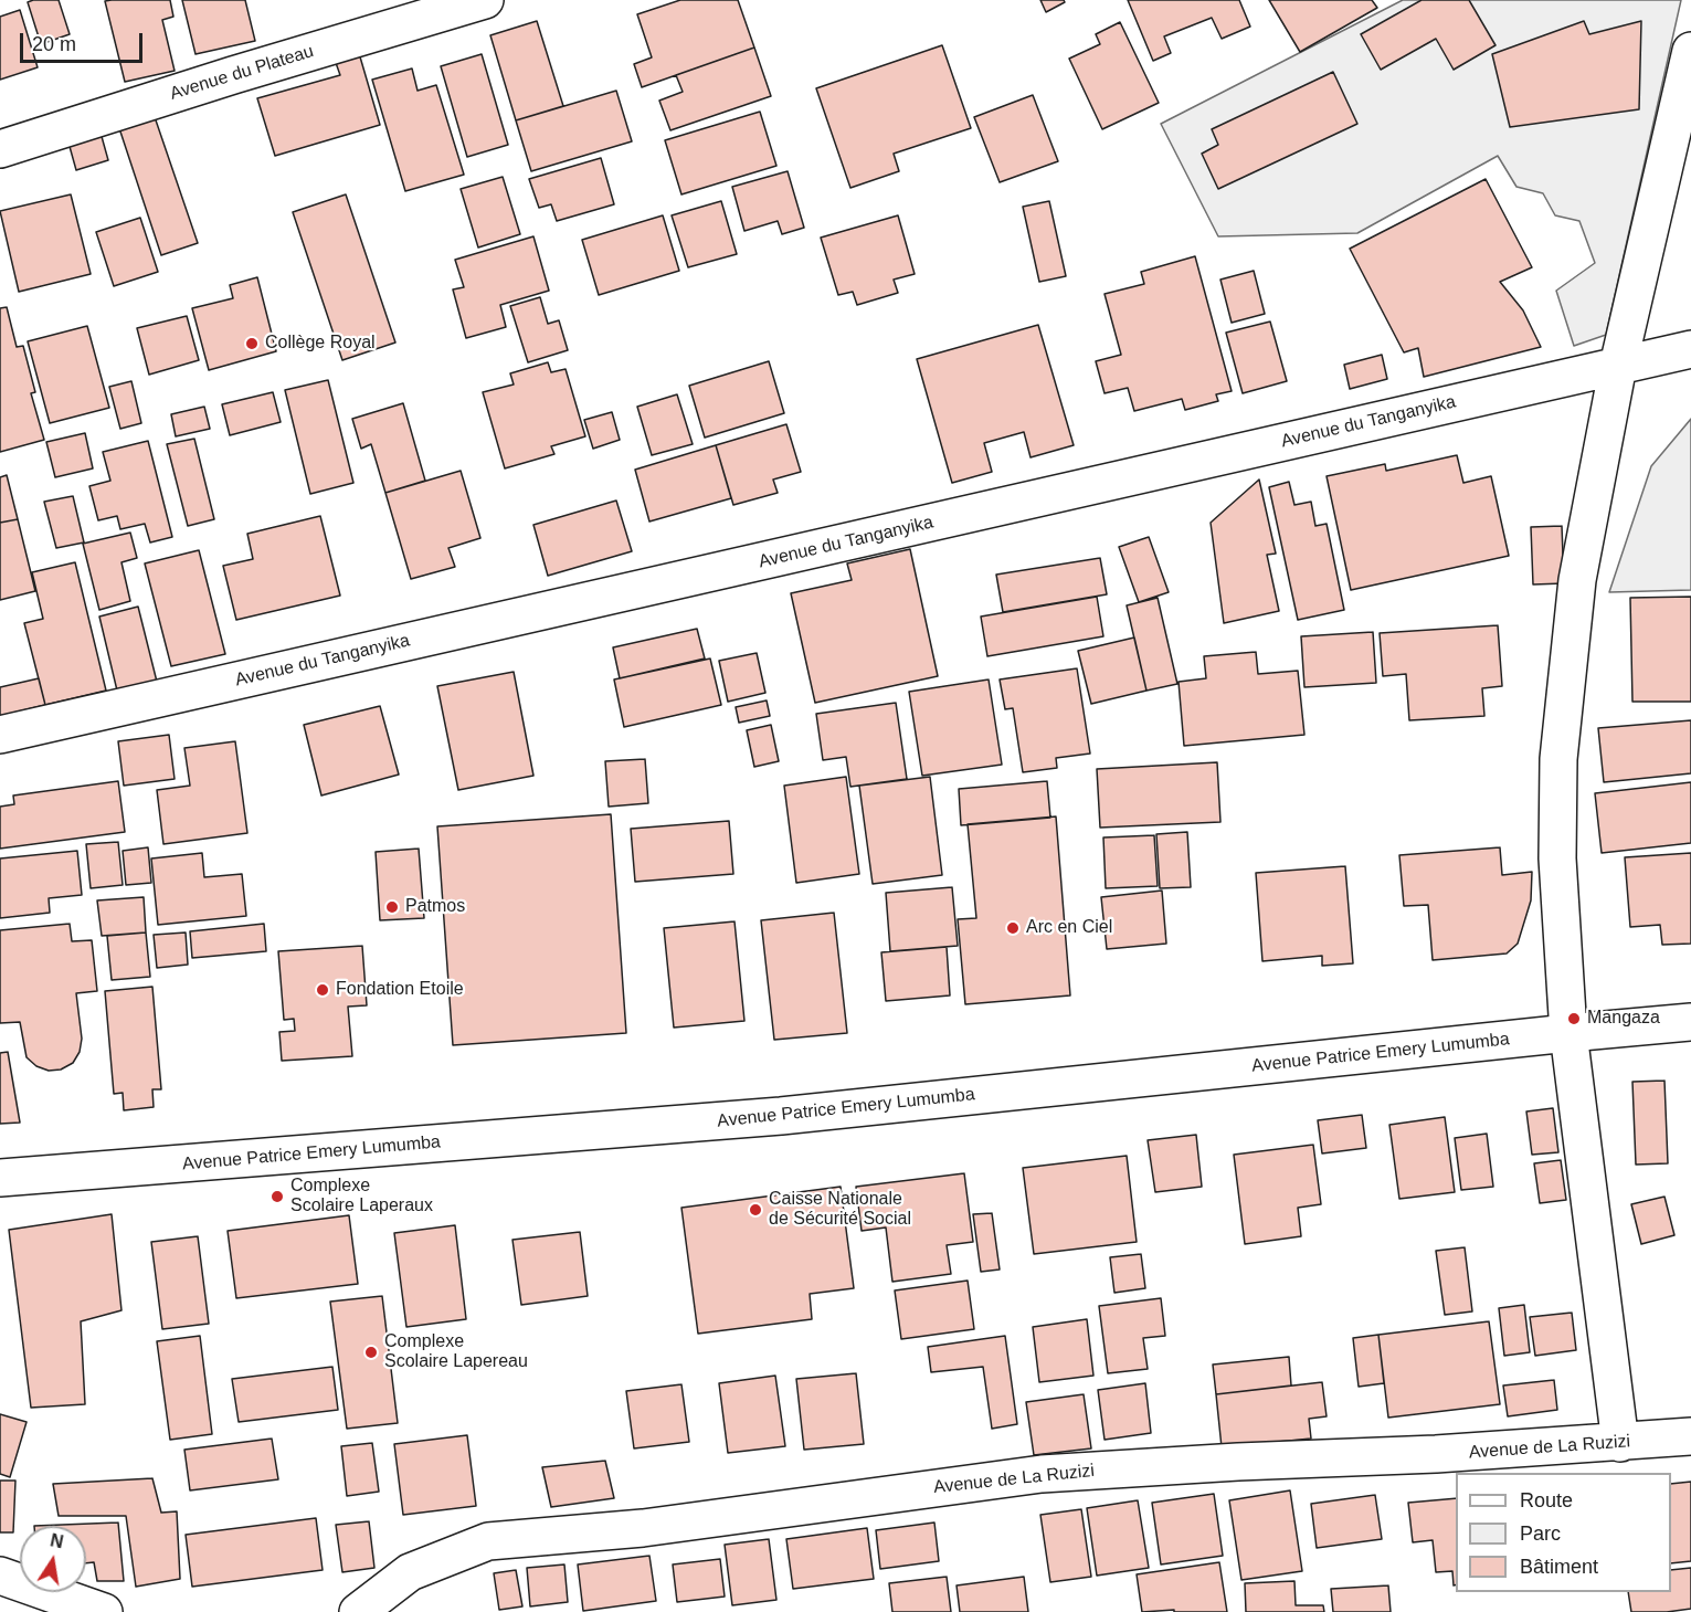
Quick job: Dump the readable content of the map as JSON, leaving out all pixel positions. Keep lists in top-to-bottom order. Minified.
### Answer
{"streets":{"street":["Avenue du Plateau","Avenue du Tanganyika","Avenue Patrice Emery Lumumba","Avenue de La Ruzizi"]},"places":["Collège Royal","Patmos","Arc en Ciel","Fondation Etoile","Mangaza","Complexe Scolaire Laperaux","Caisse Nationale de Sécurité Social","Complexe Scolaire Lapereau"],"legend":["Route","Parc","Bâtiment"],"scale_bar":"20 m","north":"top"}
